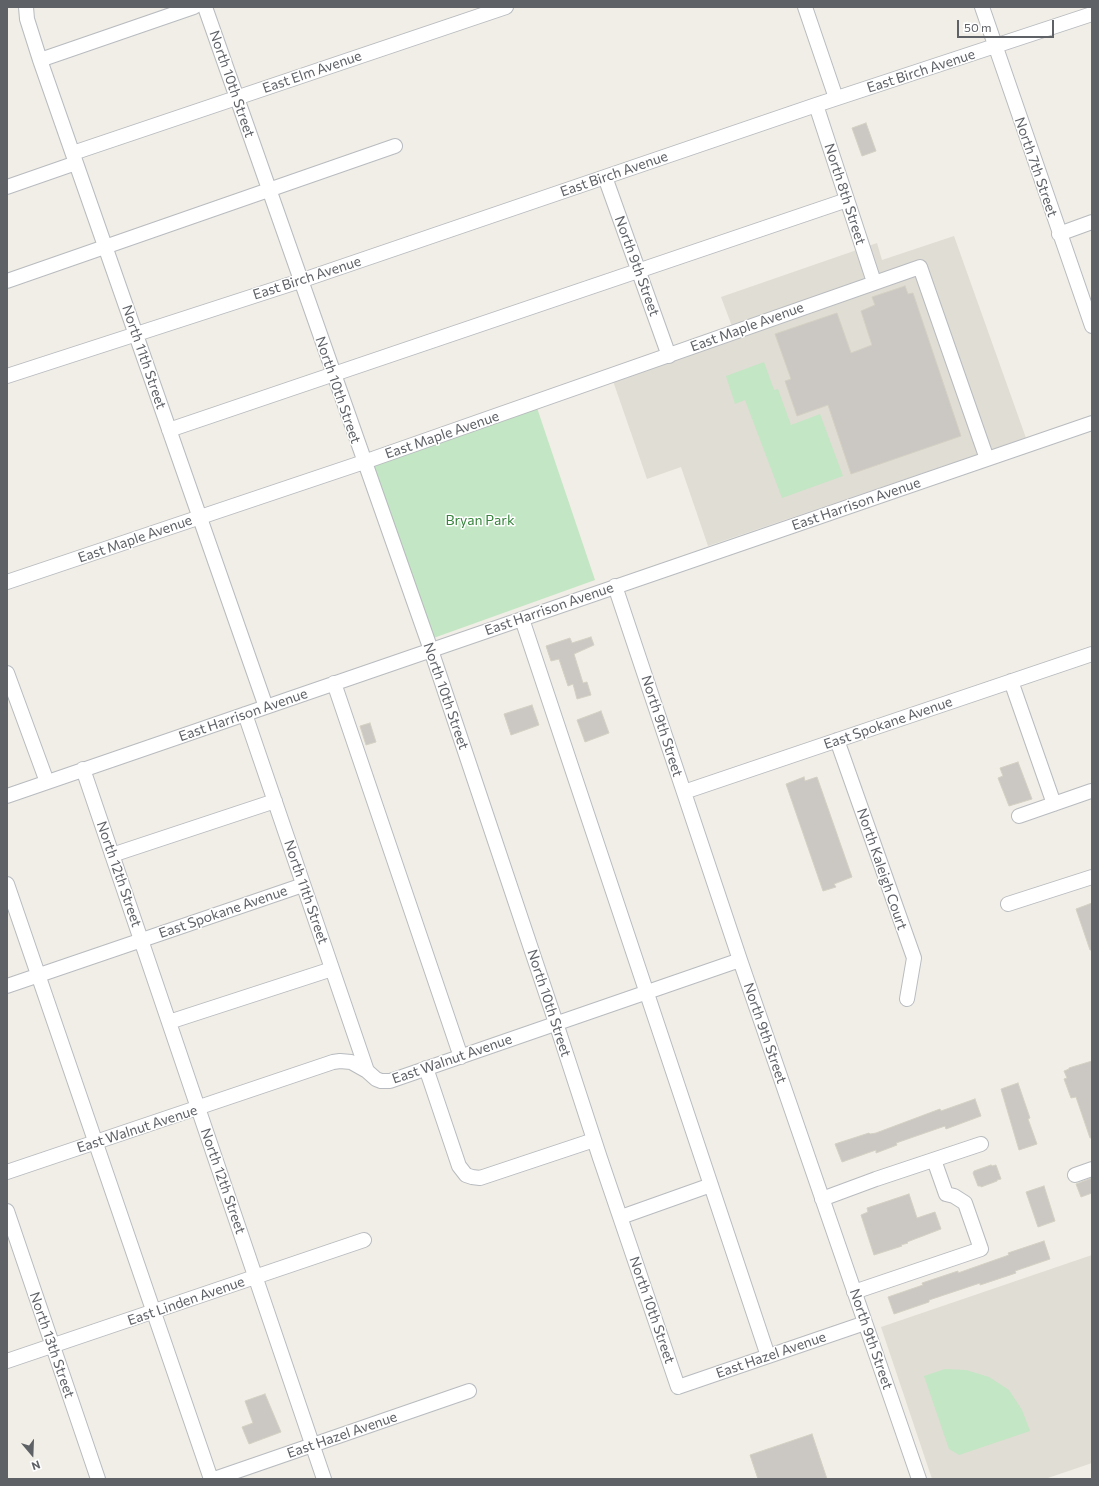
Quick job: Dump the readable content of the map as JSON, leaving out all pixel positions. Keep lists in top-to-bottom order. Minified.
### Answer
{"streets":{"street":["East Birch Avenue","East Elm Avenue","North 10th Street","North 7th Street","North 8th Street","North 9th Street","East Maple Avenue","North 11th Street","East Harrison Avenue","East Spokane Avenue","North Kaleigh Court","North 12th Street","East Walnut Avenue","East Linden Avenue","North 13th Street","East Hazel Avenue"]},"crossings":[["East Birch Avenue","North 10th Street"],["East Birch Avenue","North 7th Street"],["East Birch Avenue","North 8th Street"],["East Birch Avenue","North 9th Street"],["East Birch Avenue","North 11th Street"],["East Elm Avenue","North 10th Street"],["East Elm Avenue","North 11th Street"],["North 10th Street","East Maple Avenue"],["North 10th Street","East Harrison Avenue"],["North 10th Street","East Walnut Avenue"],["North 10th Street","East Hazel Avenue"],["North 8th Street","East Maple Avenue"],["North 9th Street","East Maple Avenue"],["North 9th Street","East Harrison Avenue"],["North 9th Street","East Spokane Avenue"],["North 9th Street","East Walnut Avenue"],["North 9th Street","East Hazel Avenue"],["East Maple Avenue","North 11th Street"],["East Maple Avenue","East Harrison Avenue"],["North 11th Street","East Harrison Avenue"],["North 11th Street","East Spokane Avenue"],["North 11th Street","East Walnut Avenue"],["East Harrison Avenue","North 12th Street"],["East Spokane Avenue","North Kaleigh Court"],["East Spokane Avenue","North 12th Street"],["North 12th Street","East Walnut Avenue"],["North 12th Street","East Linden Avenue"],["North 12th Street","East Hazel Avenue"],["East Linden Avenue","North 13th Street"]],"parks":["Bryan Park"],"scale_bar":"50 m","north":"bottom"}
